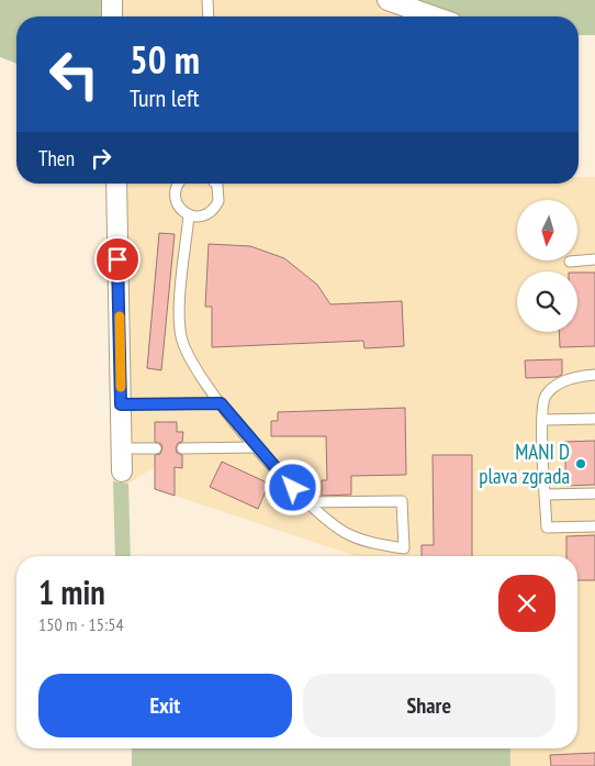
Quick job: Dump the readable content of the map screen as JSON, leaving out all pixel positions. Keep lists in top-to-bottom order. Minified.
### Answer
{"places":["MANI D plava zgrada"],"north":"bottom","page":{"turn":["50 m","Turn left"],"then":"Then","heading":["1 min","150 m · 15:54"],"buttons":["Exit","Share"]}}
